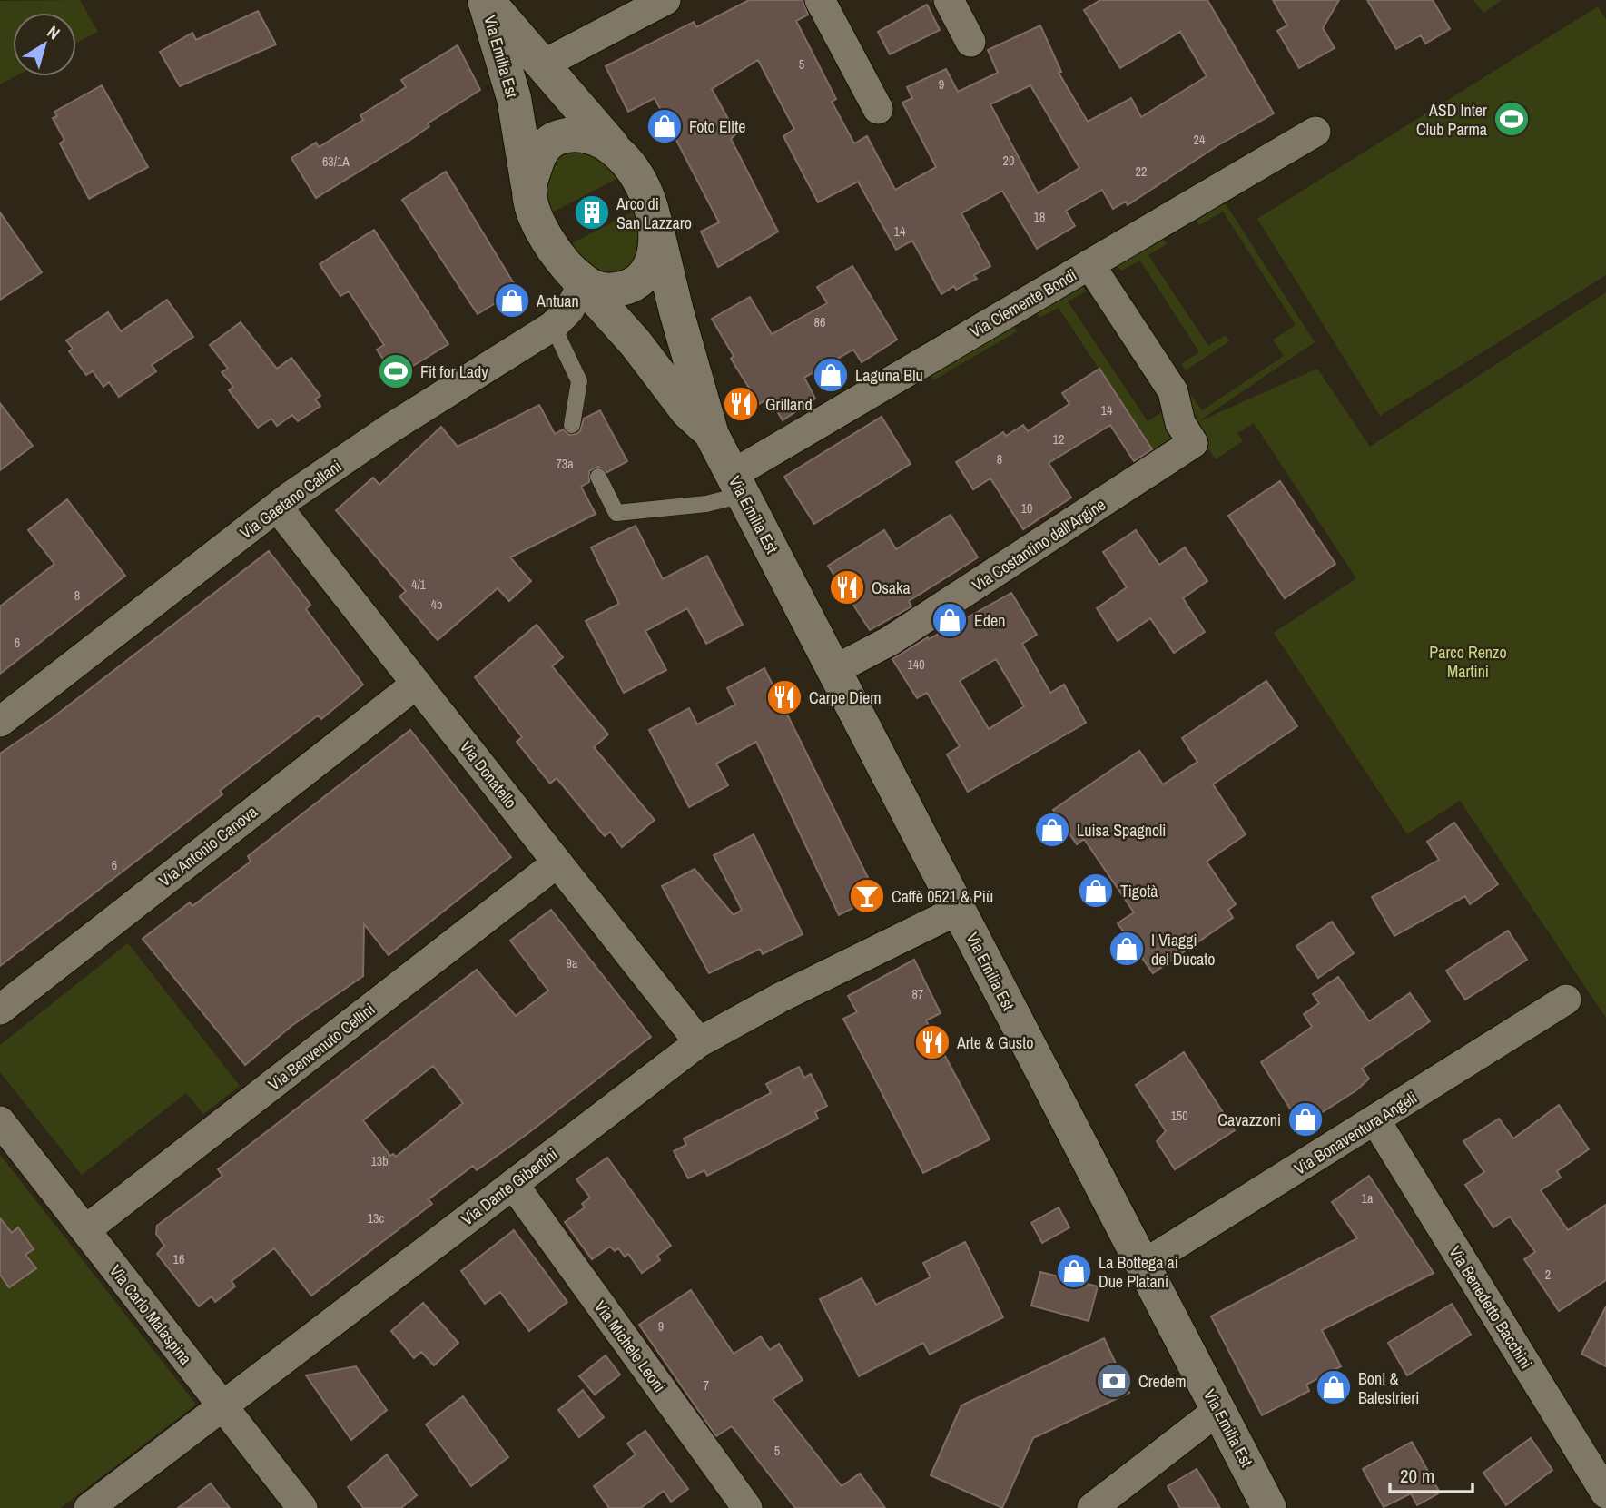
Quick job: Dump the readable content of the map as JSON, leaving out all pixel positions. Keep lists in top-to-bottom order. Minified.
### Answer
{"streets":{"main road":["Via Emilia Est"],"street":["Via Clemente Bondi","Via Gaetano Callani","Via Costantino dall'Argine","Via Donatello","Via Antonio Canova","Via Benvenuto Cellini","Via Bonaventura Angeli","Via Dante Gibertini","Via Benedetto Bacchini","Via Carlo Malaspina","Via Michele Leoni"]},"crossings":[["Via Emilia Est","Via Clemente Bondi"],["Via Emilia Est","Via Gaetano Callani"],["Via Emilia Est","Via Costantino dall'Argine"],["Via Emilia Est","Via Bonaventura Angeli"],["Via Emilia Est","Via Dante Gibertini"],["Via Clemente Bondi","Via Costantino dall'Argine"],["Via Gaetano Callani","Via Donatello"],["Via Donatello","Via Antonio Canova"],["Via Donatello","Via Benvenuto Cellini"],["Via Donatello","Via Dante Gibertini"],["Via Benvenuto Cellini","Via Carlo Malaspina"],["Via Bonaventura Angeli","Via Benedetto Bacchini"],["Via Dante Gibertini","Via Carlo Malaspina"],["Via Dante Gibertini","Via Michele Leoni"]],"parks":["Parco Renzo Martini"],"places":{"sports":["ASD Inter Club Parma","Fit for Lady"],"shop":["Foto Elite","Antuan","Laguna Blu","Eden","Luisa Spagnoli","Tigotà","I Viaggi del Ducato","Cavazzoni","La Bottega ai Due Platani","Boni & Balestrieri"],"building":["Arco di San Lazzaro"],"restaurant":["Grilland","Osaka","Carpe Diem","Arte & Gusto"],"bar":["Caffè 0521 & Più"],"bank":["Credem"]},"house_numbers":["5","9","24","20","63/1A","22","18","14","86","14","12","8","73a","10","4/1","8","4b","6","140","6","9a","87","150","13b","1a","13c","16","2","9","7","5"],"scale_bar":"20 m","north":"top right"}
